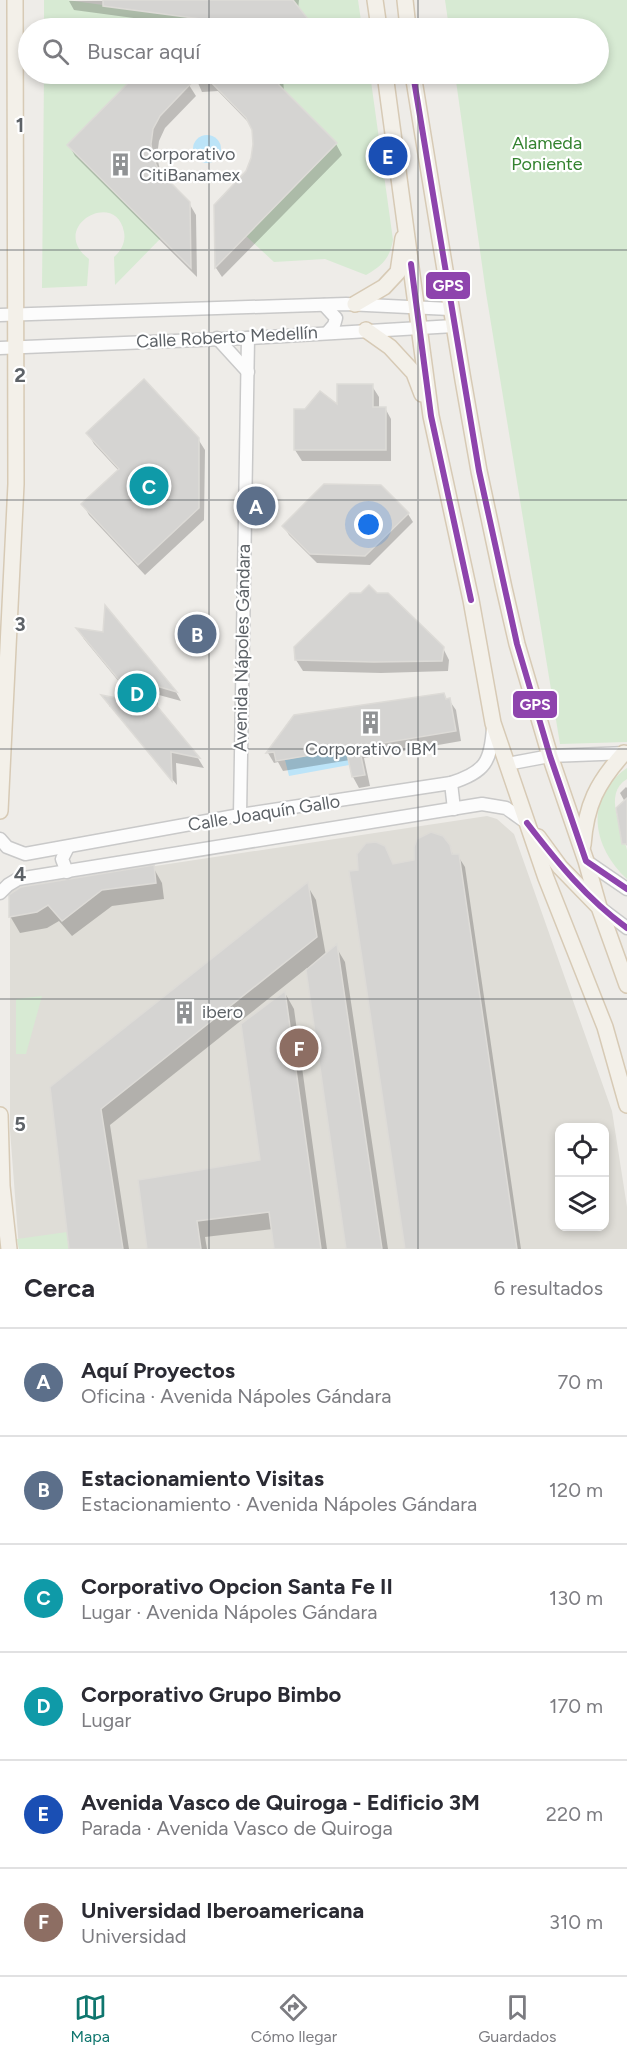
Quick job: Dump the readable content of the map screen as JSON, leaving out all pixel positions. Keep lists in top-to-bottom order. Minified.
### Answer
{"streets":{"street":["Calle Roberto Medellín","Avenida Nápoles Gándara","Calle Joaquín Gallo"]},"crossings":[["Calle Roberto Medellín","Avenida Nápoles Gándara"],["Avenida Nápoles Gándara","Calle Joaquín Gallo"]],"parks":["Alameda Poniente"],"places":{"building":["Corporativo CitiBanamex","Corporativo IBM","ibero"]},"lines":["transit line GPS"],"page":{"search":"Buscar aquí","pins":["E","C","A","B","D","F"],"heading":["Cerca","6 resultados"],"list":[{"mark":"A","name":"Aquí Proyectos","note":"Oficina · Avenida Nápoles Gándara","value":"70 m"},{"mark":"B","name":"Estacionamiento Visitas","note":"Estacionamiento · Avenida Nápoles Gándara","value":"120 m"},{"mark":"C","name":"Corporativo Opcion Santa Fe II","note":"Lugar · Avenida Nápoles Gándara","value":"130 m"},{"mark":"D","name":"Corporativo Grupo Bimbo","note":"Lugar","value":"170 m"},{"mark":"E","name":"Avenida Vasco de Quiroga - Edificio 3M","note":"Parada · Avenida Vasco de Quiroga","value":"220 m"},{"mark":"F","name":"Universidad Iberoamericana","note":"Universidad","value":"310 m"}],"nav":["Mapa","Cómo llegar","Guardados"]},"grid":{"rows":["1","2","3","4","5"]}}
